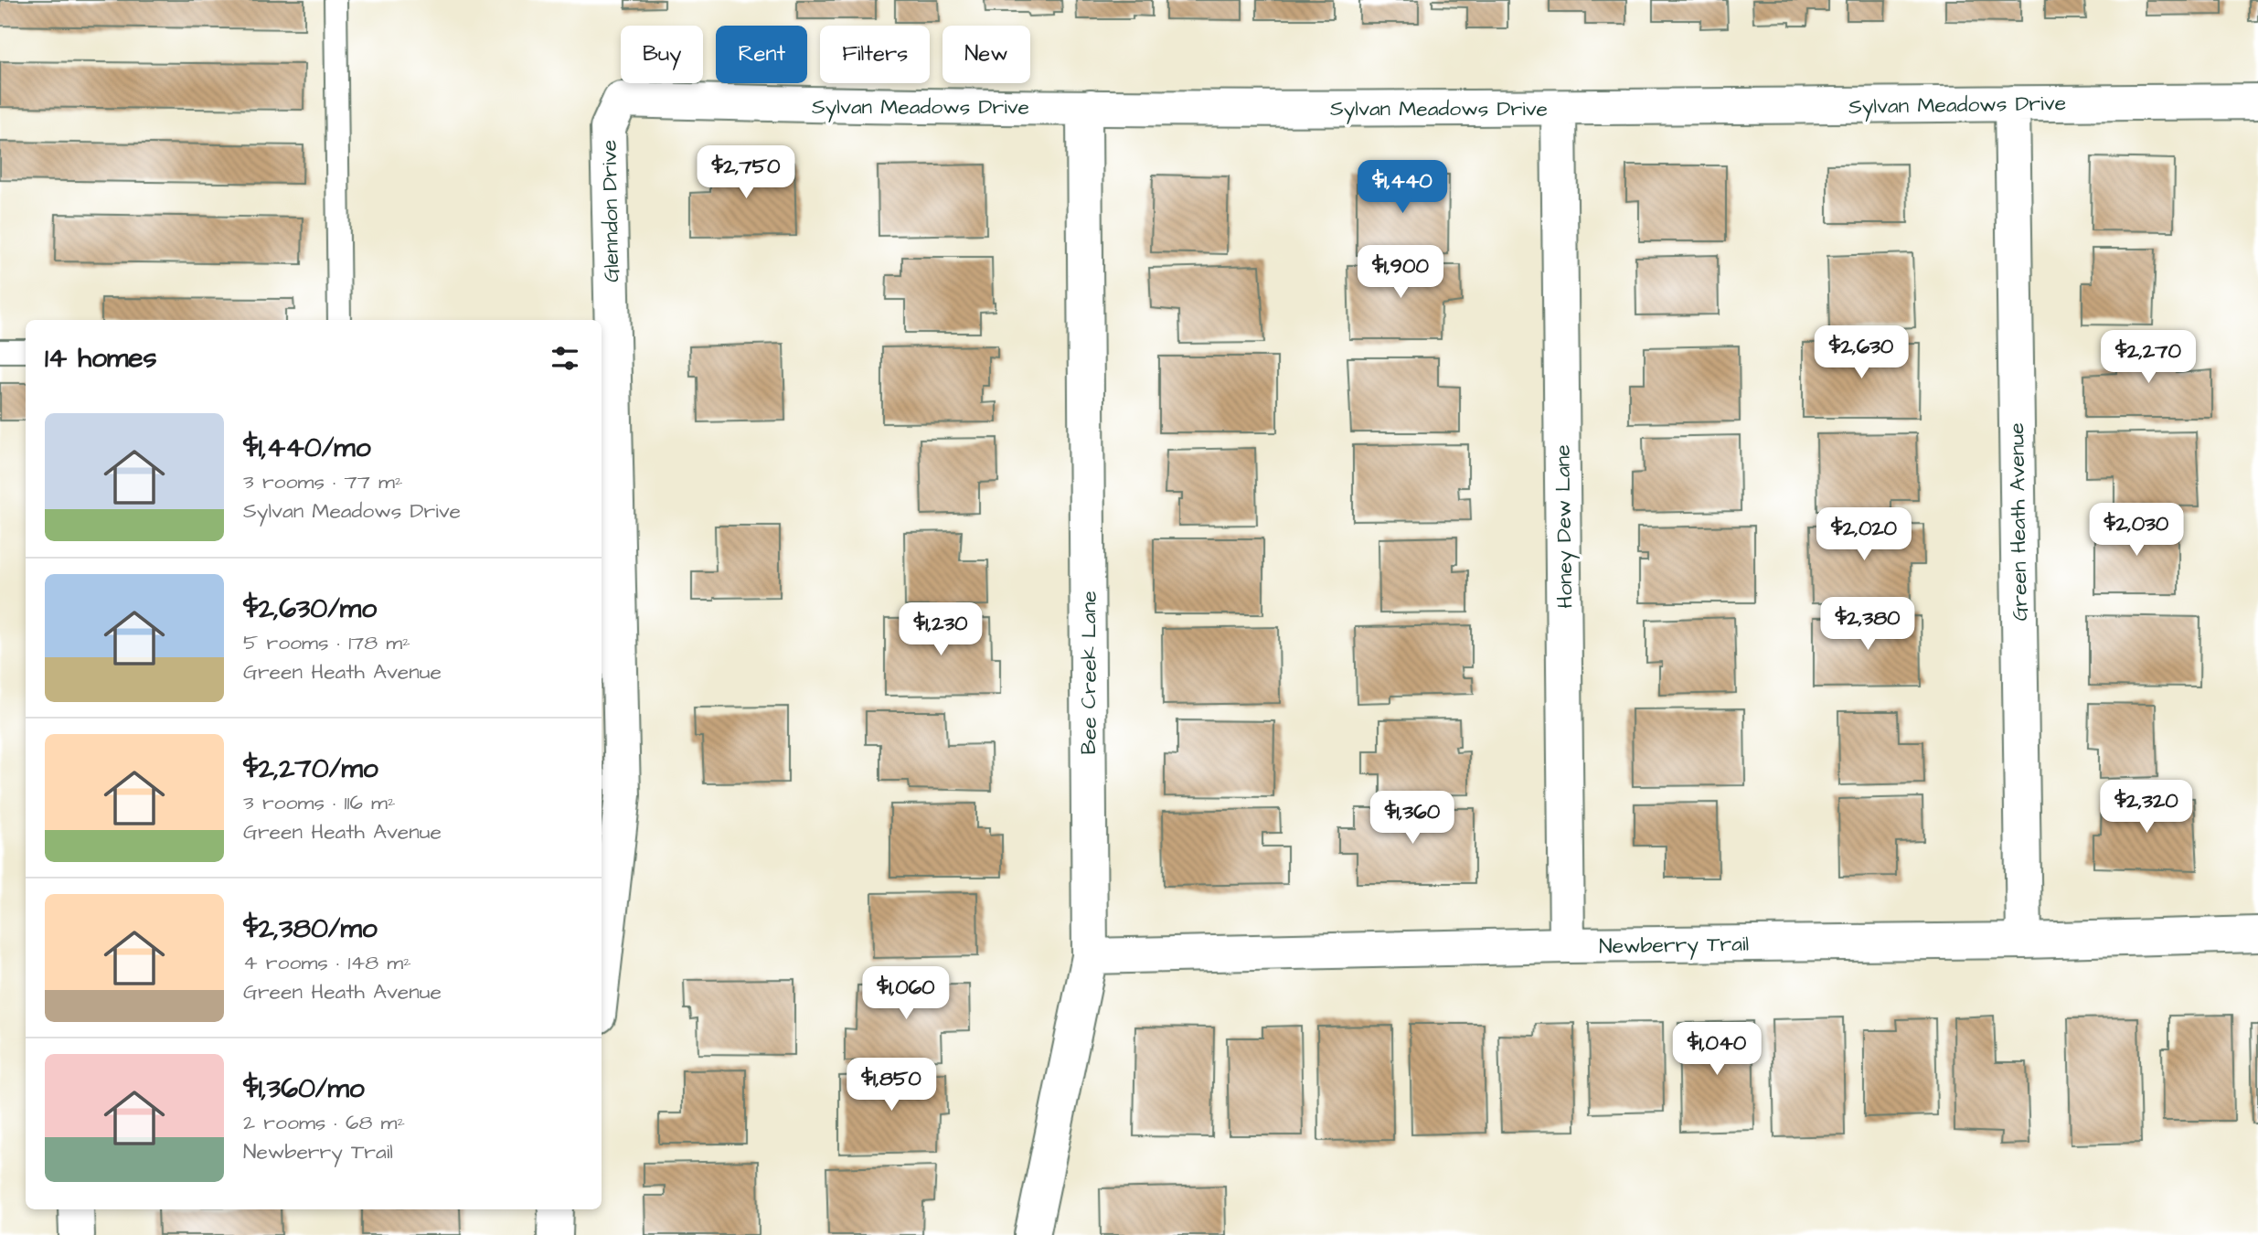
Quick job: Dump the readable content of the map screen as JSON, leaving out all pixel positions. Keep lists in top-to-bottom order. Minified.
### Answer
{"streets":{"street":["Sylvan Meadows Drive","Glenndon Drive","Green Heath Avenue","Honey Dew Lane","Bee Creek Lane","Newberry Trail"]},"crossings":[["Sylvan Meadows Drive","Glenndon Drive"],["Sylvan Meadows Drive","Green Heath Avenue"],["Sylvan Meadows Drive","Honey Dew Lane"],["Sylvan Meadows Drive","Bee Creek Lane"],["Green Heath Avenue","Newberry Trail"],["Honey Dew Lane","Newberry Trail"],["Bee Creek Lane","Newberry Trail"]],"page":{"chip":["Buy","Rent","Filters","New"],"price":["$2,750","$1,440","$1,900","$2,630","$2,270","$2,030","$2,020","$2,380","$1,230","$2,320","$1,360","$1,060","$1,040","$1,850"],"heading":"14 homes","list":[{"name":"$1,440/mo","note":"3 rooms · 77 m² · Sylvan Meadows Drive"},{"name":"$2,630/mo","note":"5 rooms · 178 m² · Green Heath Avenue"},{"name":"$2,270/mo","note":"3 rooms · 116 m² · Green Heath Avenue"},{"name":"$2,380/mo","note":"4 rooms · 148 m² · Green Heath Avenue"},{"name":"$1,360/mo","note":"2 rooms · 68 m² · Newberry Trail"}]}}
